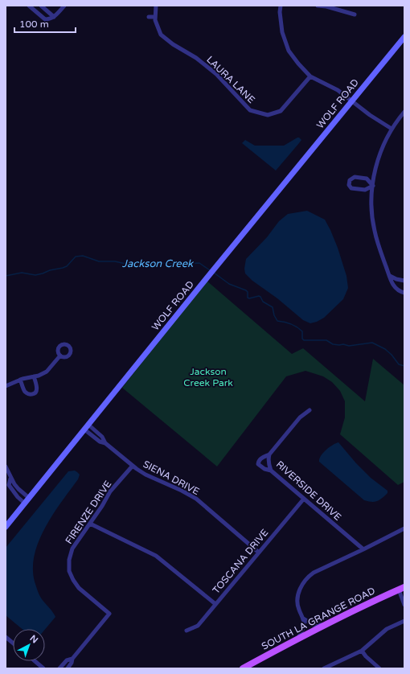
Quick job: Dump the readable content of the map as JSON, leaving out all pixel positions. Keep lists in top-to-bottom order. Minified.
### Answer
{"streets":{"main road":["WOLF ROAD","SOUTH LA GRANGE ROAD"],"street":["LAURA LANE","SIENA DRIVE","RIVERSIDE DRIVE","FIRENZE DRIVE","TOSCANA DRIVE"]},"crossings":[["WOLF ROAD","SIENA DRIVE"],["SIENA DRIVE","FIRENZE DRIVE"],["SIENA DRIVE","TOSCANA DRIVE"],["RIVERSIDE DRIVE","TOSCANA DRIVE"]],"water":["Jackson Creek"],"parks":["Jackson Creek Park"],"scale_bar":"100 m","north":"top right"}
